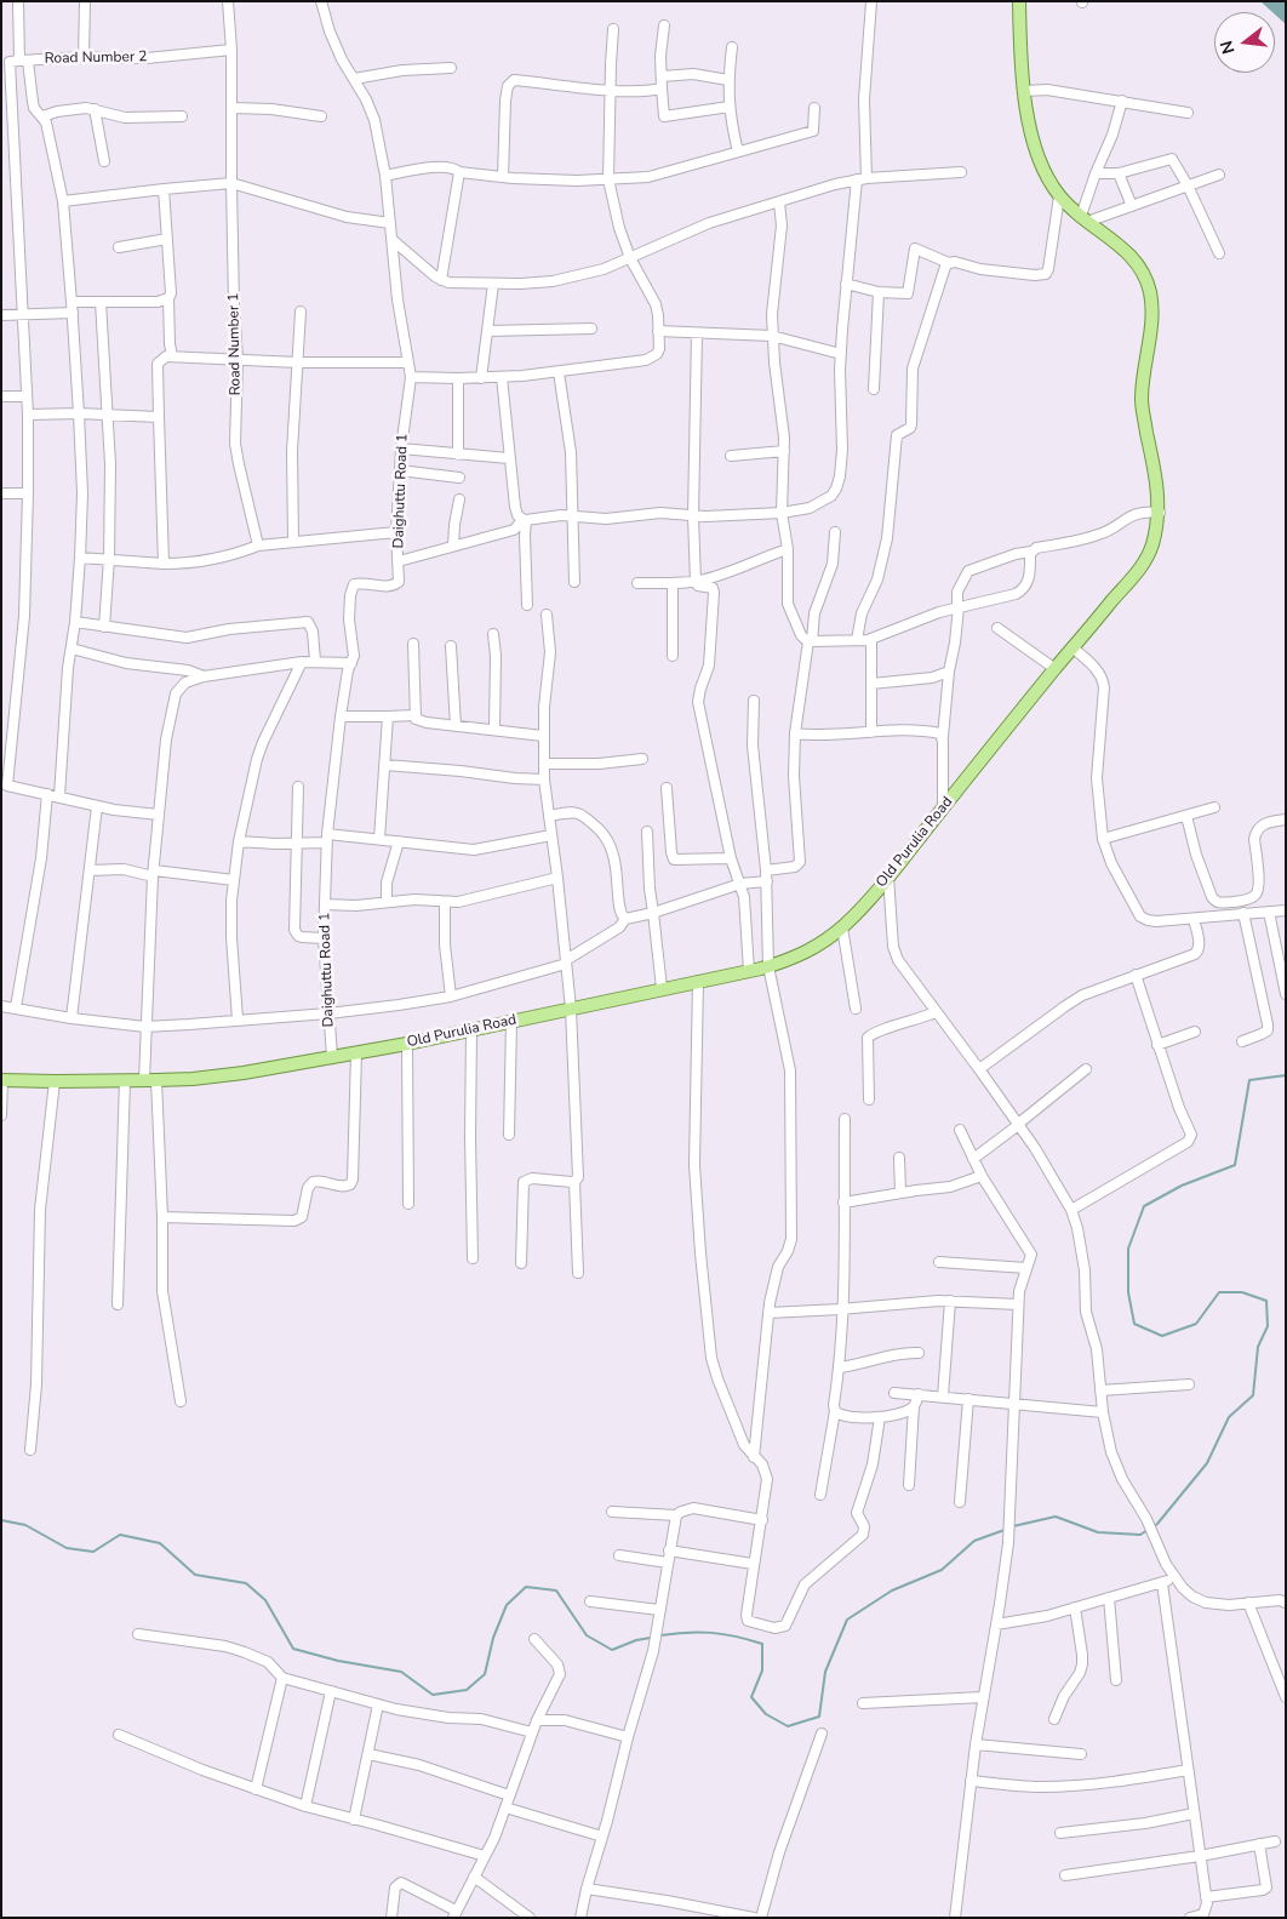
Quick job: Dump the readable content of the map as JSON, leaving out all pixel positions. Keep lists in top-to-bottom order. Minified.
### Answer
{"streets":{"main road":["Old Purulia Road"],"street":["Road Number 2","Road Number 1","Daighuttu Road 1"]},"crossings":[["Road Number 2","Road Number 1"],["Daighuttu Road 1","Old Purulia Road"]],"north":"left"}
